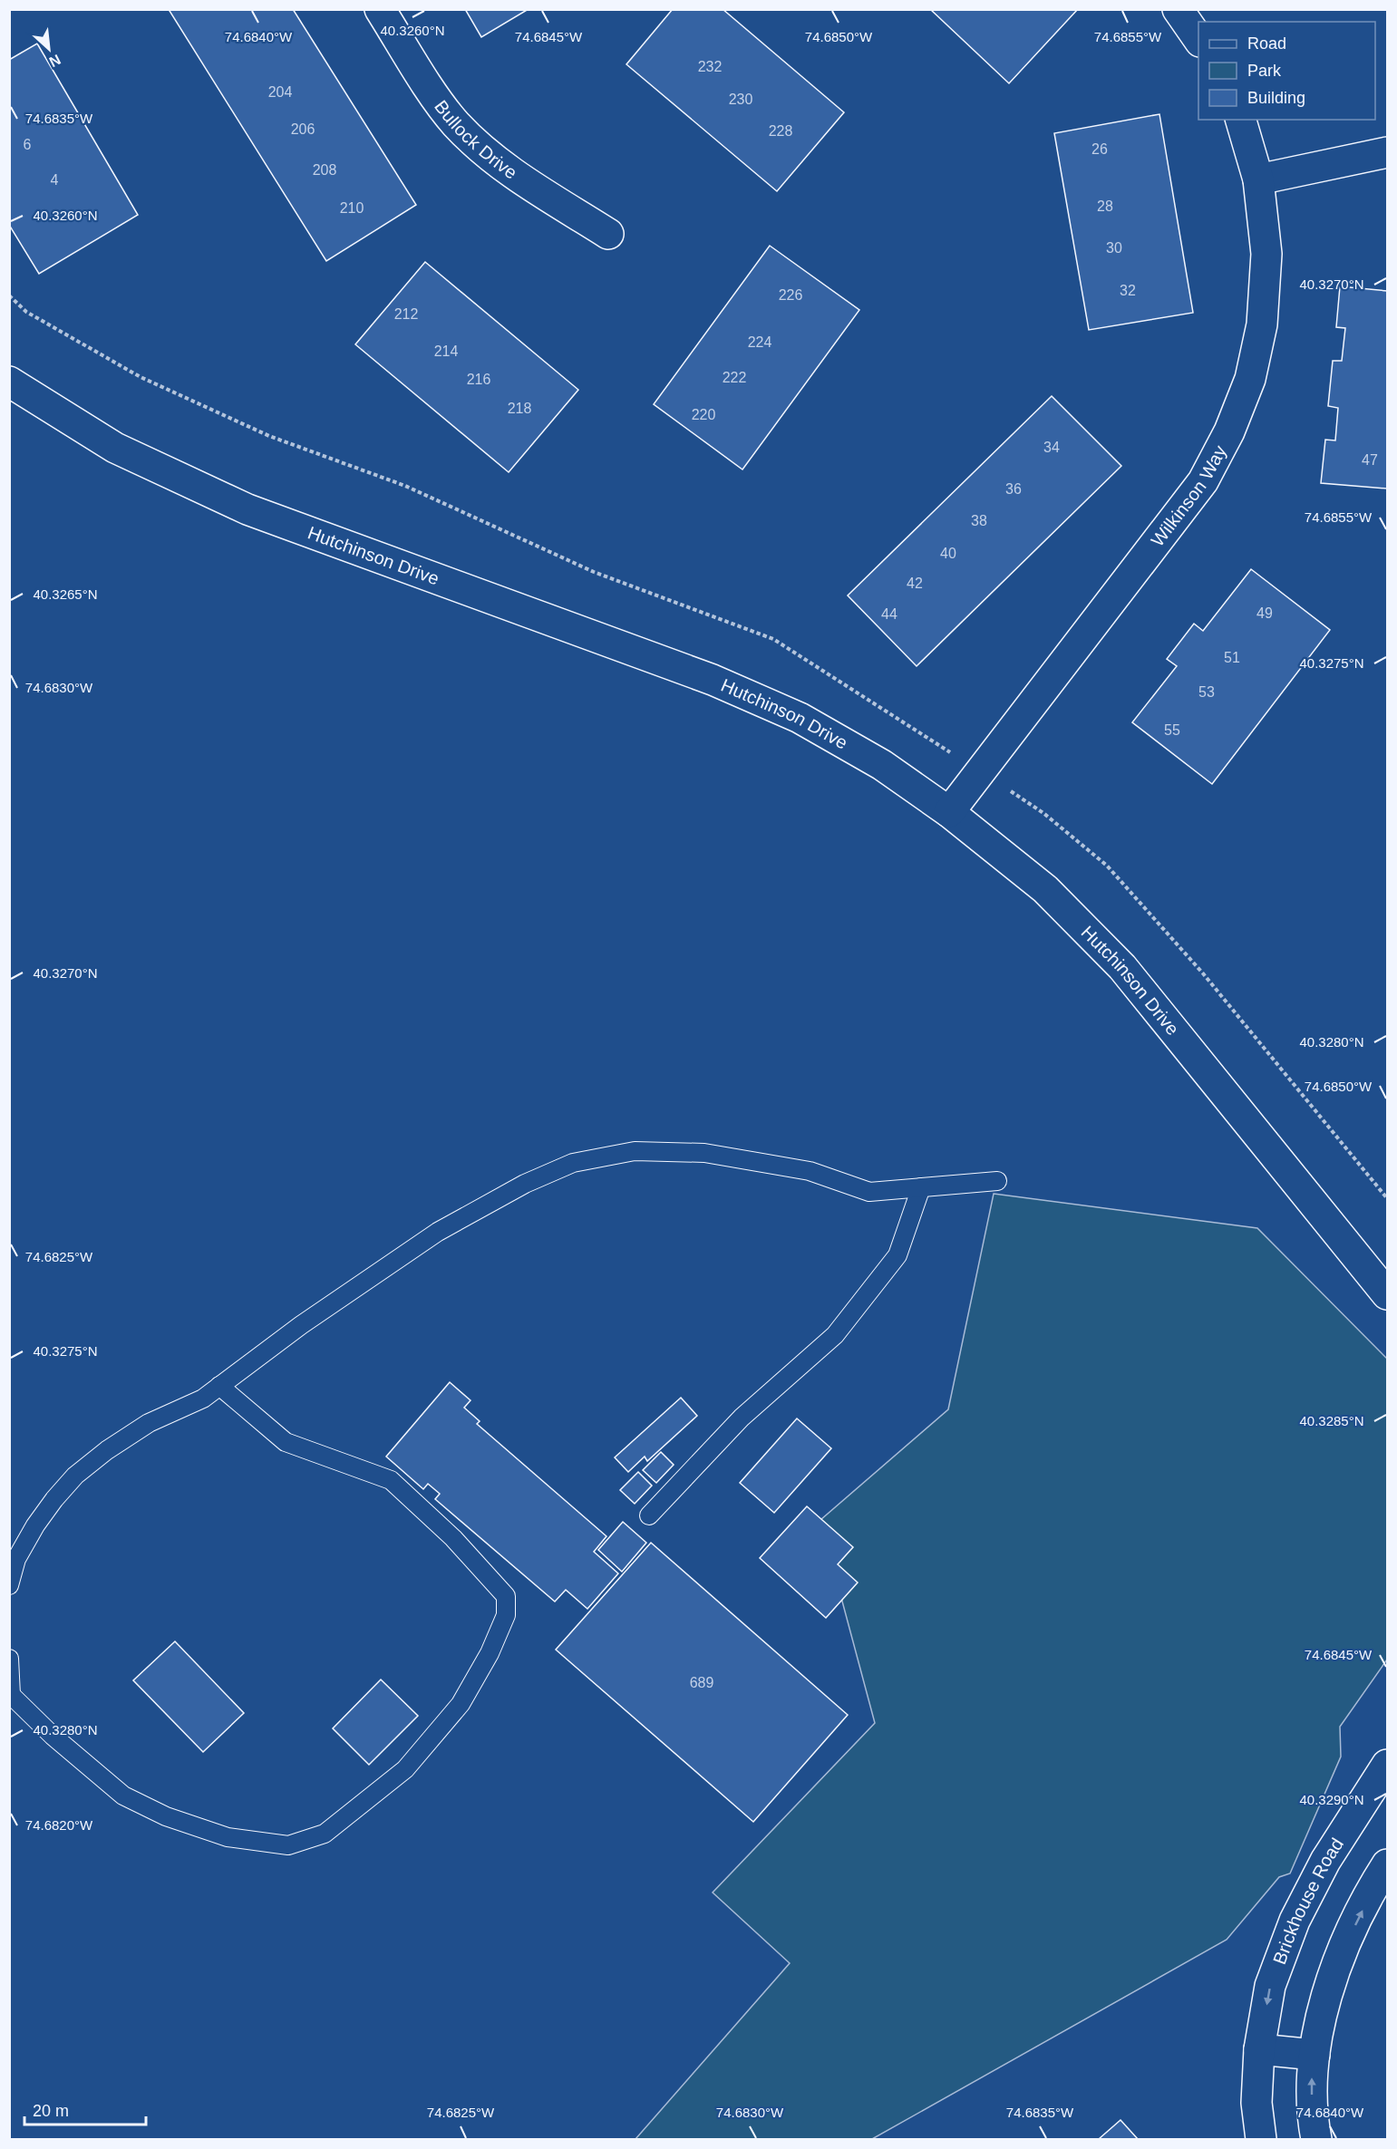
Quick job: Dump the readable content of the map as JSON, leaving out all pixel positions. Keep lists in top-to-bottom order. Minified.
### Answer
{"streets":{"street":["Bullock Drive","Wilkinson Way","Hutchinson Drive","Brickhouse Road"]},"crossings":[["Wilkinson Way","Hutchinson Drive"]],"house_numbers":["232","204","230","206","228","6","26","208","4","28","210","30","32","226","212","224","214","222","216","218","220","34","47","36","38","40","42","49","44","51","53","55","689"],"legend":["Road","Park","Building"],"scale_bar":"20 m","north":"bottom right","coordinates":["40.3260°N","74.6840°W","74.6845°W","74.6850°W","74.6855°W","74.6835°W","40.3270°N","40.3265°N","40.3275°N","74.6830°W","40.3280°N","74.6825°W","40.3285°N","40.3290°N","74.6820°W"]}
